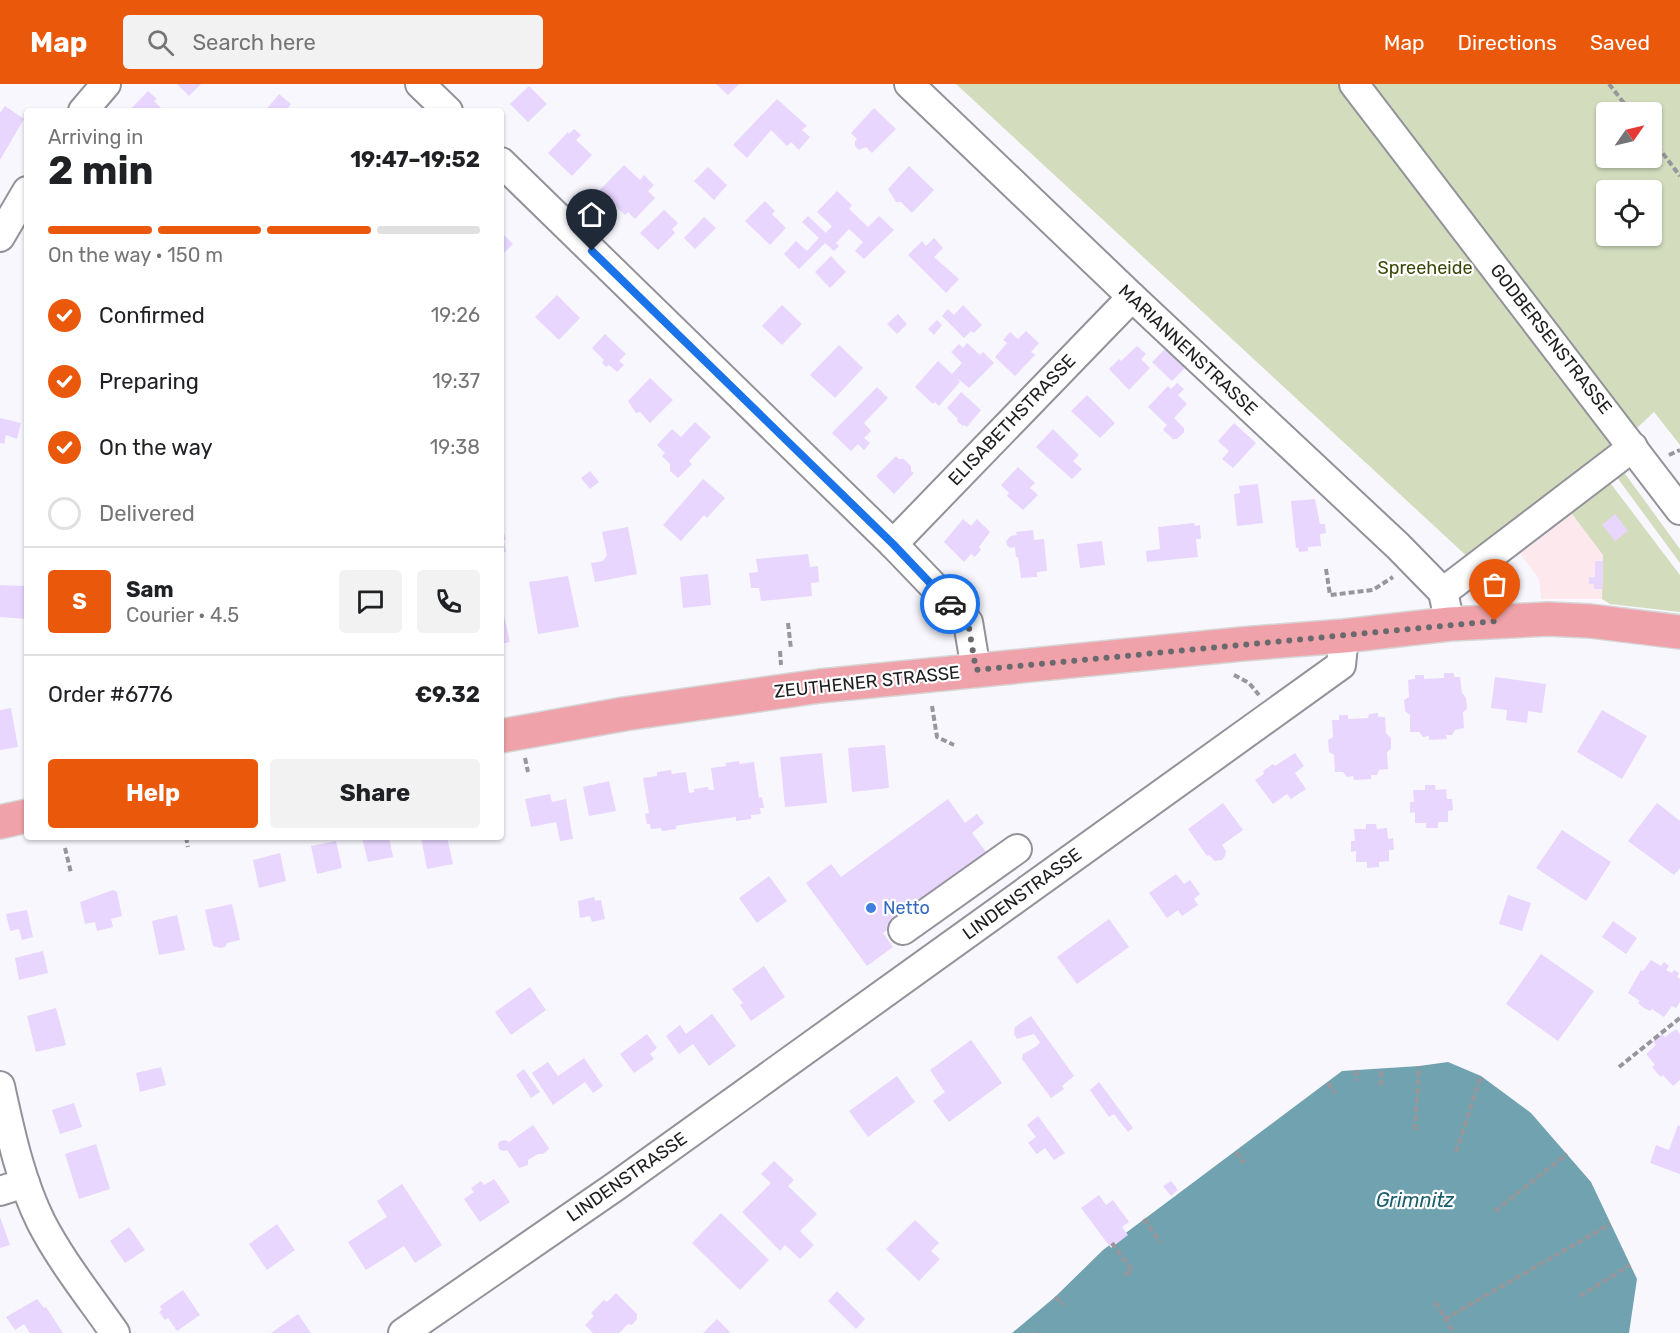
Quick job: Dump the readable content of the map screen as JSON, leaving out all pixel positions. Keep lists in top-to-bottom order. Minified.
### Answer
{"streets":{"main road":["ZEUTHENER STRASSE"],"street":["GODBERSENSTRASSE","MARIANNENSTRASSE","ELISABETHSTRASSE","LINDENSTRASSE"]},"crossings":[["MARIANNENSTRASSE","ELISABETHSTRASSE"],["ZEUTHENER STRASSE","LINDENSTRASSE"]],"water":["Grimnitz"],"parks":["Spreeheide"],"places":["Netto"],"north":"top right","page":{"header":"Map","search":"Search here","nav":["Map","Directions","Saved"],"heading":["2 min","Arriving in","19:47–19:52"],"panel":["Sam","Courier · 4.5","Order #6776","€9.32"],"bar":"On the way · 150 m","list":[["Confirmed","19:26"],["Preparing","19:37"],["On the way","19:38"],"Delivered"],"round":"S","buttons":["Help","Share"]}}
